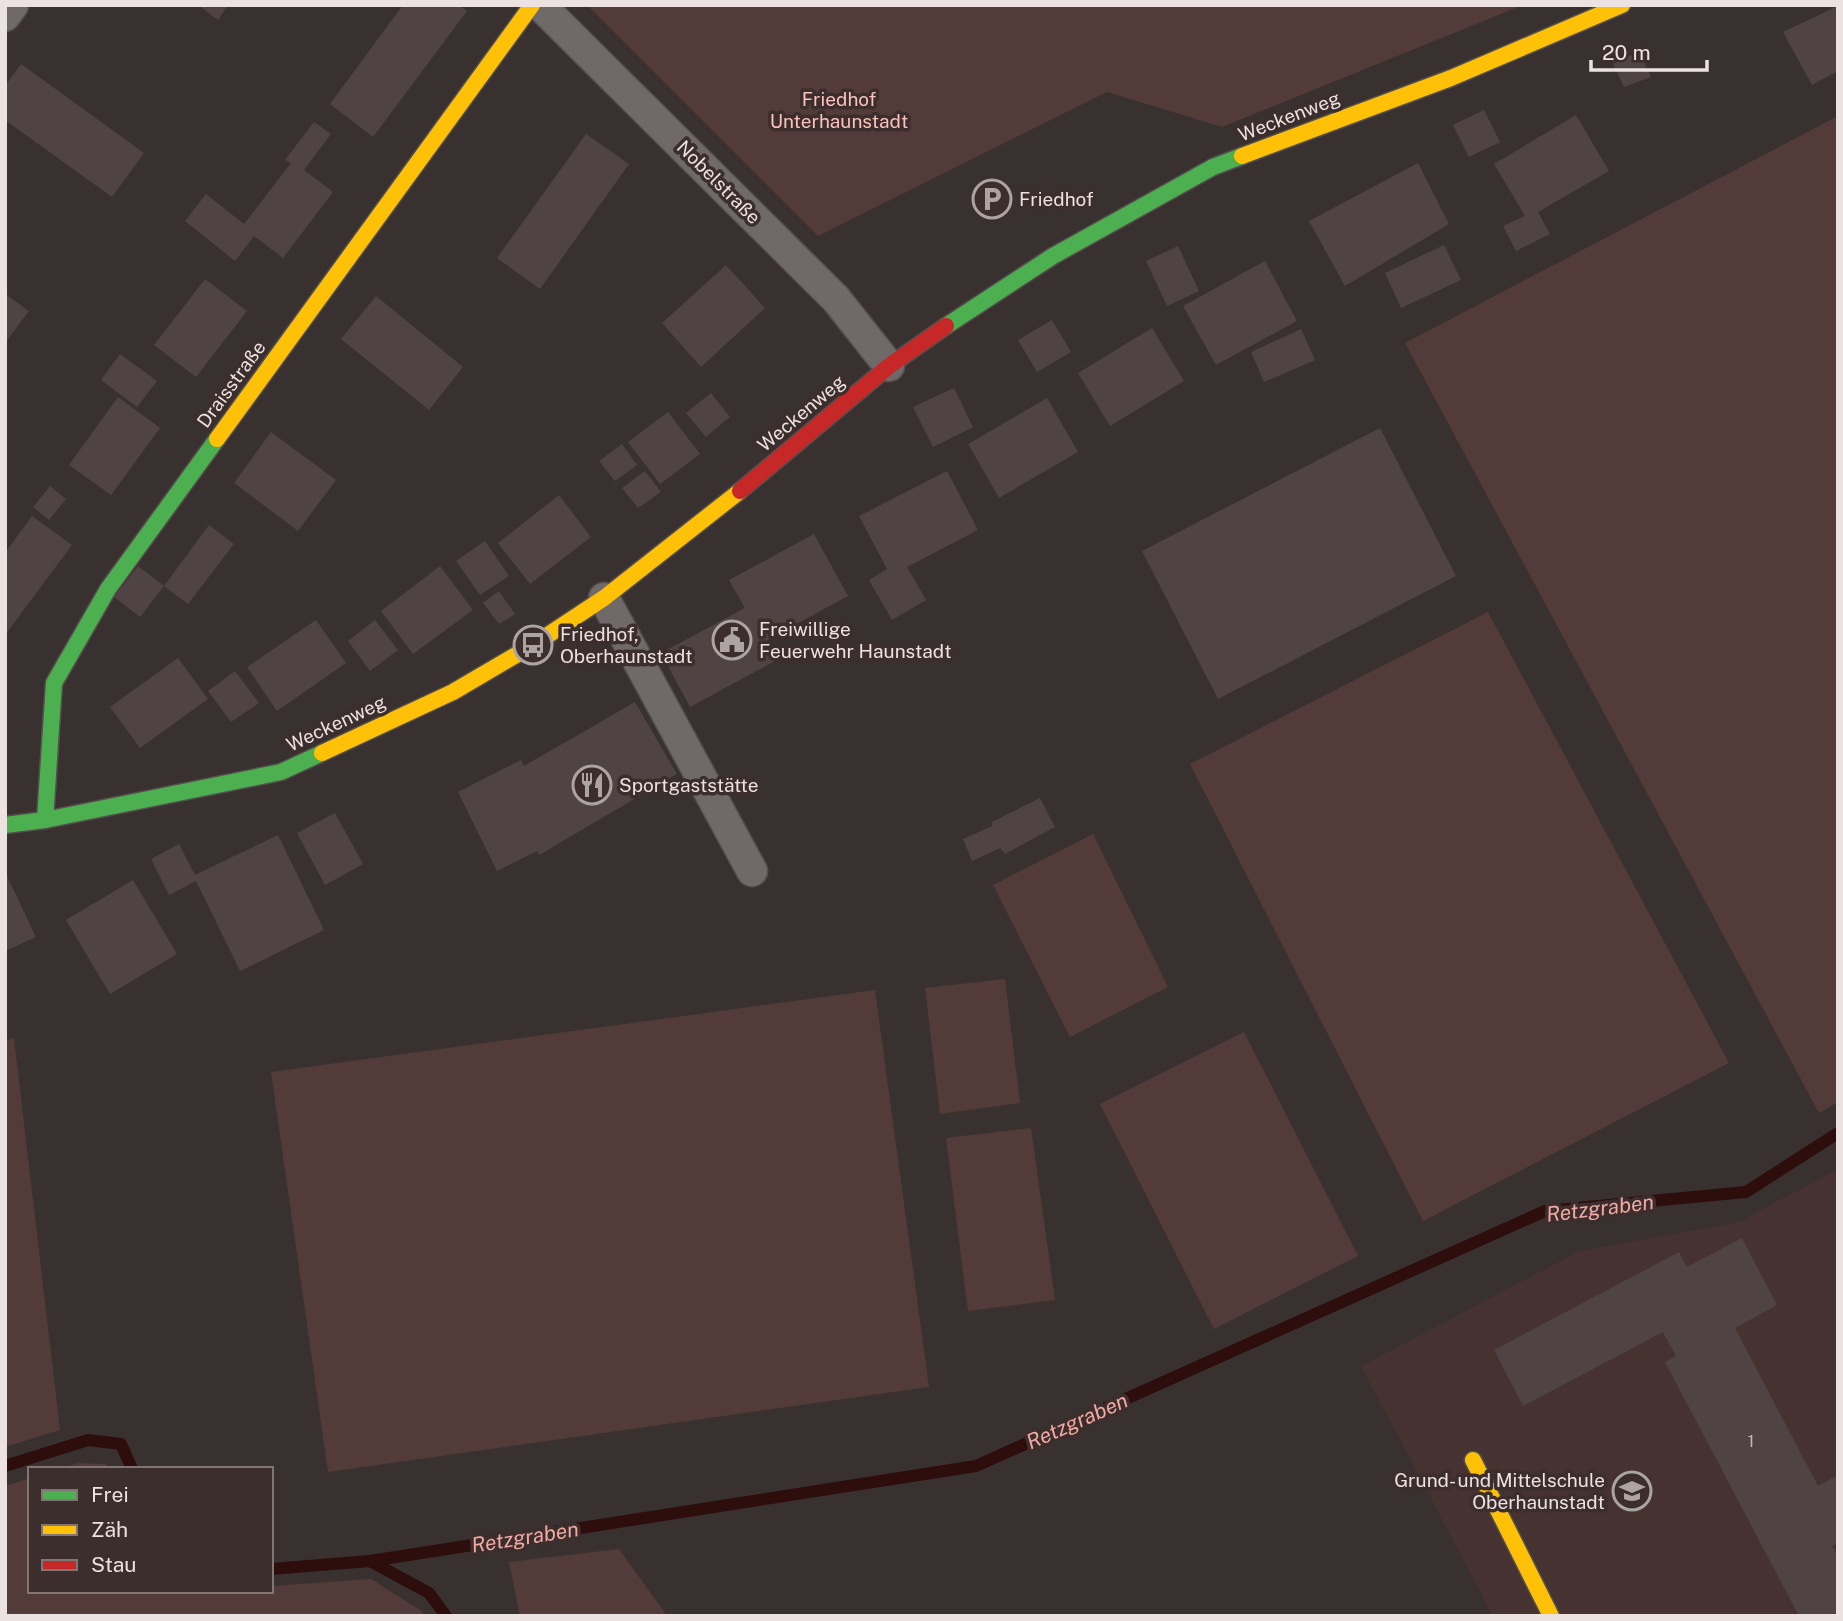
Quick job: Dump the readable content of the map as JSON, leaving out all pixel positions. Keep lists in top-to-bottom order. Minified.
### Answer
{"streets":{"street":["Weckenweg","Nobelstraße","Draisstraße"]},"crossings":[["Weckenweg","Nobelstraße"],["Weckenweg","Draisstraße"]],"water":["Retzgraben"],"parks":["Friedhof Unterhaunstadt"],"places":{"parking":["Friedhof"],"public building":["Freiwillige Feuerwehr Haunstadt"],"bus stop":["Friedhof, Oberhaunstadt"],"restaurant":["Sportgaststätte"],"school or university":["Grund- und Mittelschule Oberhaunstadt"]},"house_numbers":["1"],"legend":["Frei","Zäh","Stau"],"scale_bar":"20 m"}
